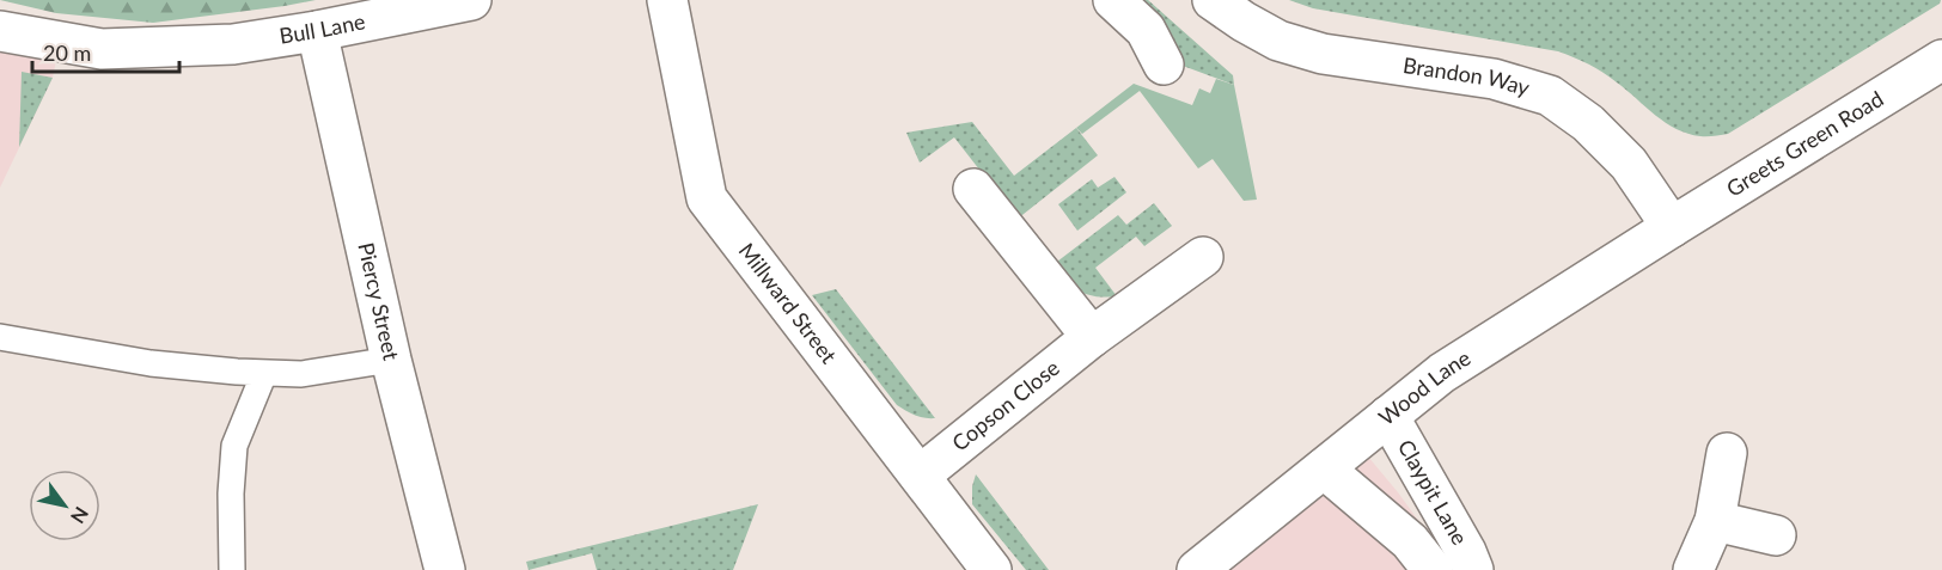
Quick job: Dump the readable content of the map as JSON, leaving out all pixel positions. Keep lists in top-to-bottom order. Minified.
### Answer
{"streets":{"street":["Bull Lane","Brandon Way","Greets Green Road","Piercy Street","Millward Street","Wood Lane","Copson Close","Claypit Lane"]},"crossings":[["Bull Lane","Piercy Street"],["Brandon Way","Greets Green Road"],["Brandon Way","Wood Lane"],["Greets Green Road","Wood Lane"],["Millward Street","Copson Close"],["Wood Lane","Claypit Lane"]],"scale_bar":"20 m","north":"bottom right"}
